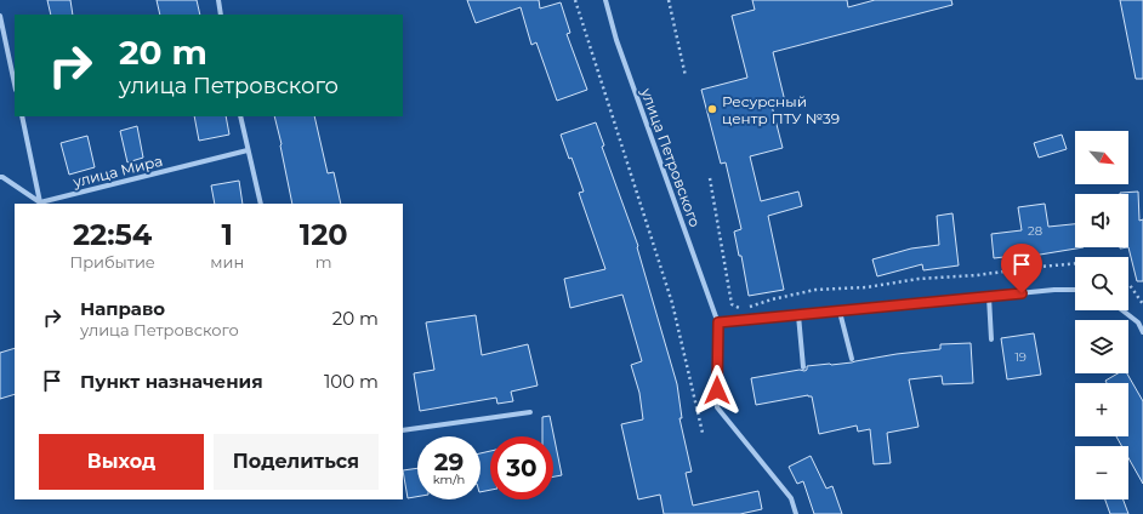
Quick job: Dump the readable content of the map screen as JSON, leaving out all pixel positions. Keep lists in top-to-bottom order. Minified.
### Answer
{"streets":{"street":["улица Петровского","улица Мира"]},"places":["Ресурсный центр ПТУ №39"],"house_numbers":["28","19"],"north":"bottom right","page":{"turn":["20 m","улица Петровского"],"map_buttons":["+","−"],"eta":["22:54","Прибытие","1","мин","120","m"],"list":[{"name":"Направо","note":"улица Петровского","value":"20 m"},{"name":"Пункт назначения","value":"100 m"}],"buttons":["Выход","Поделиться"],"speed":"29 km/h","limit":"30"}}
